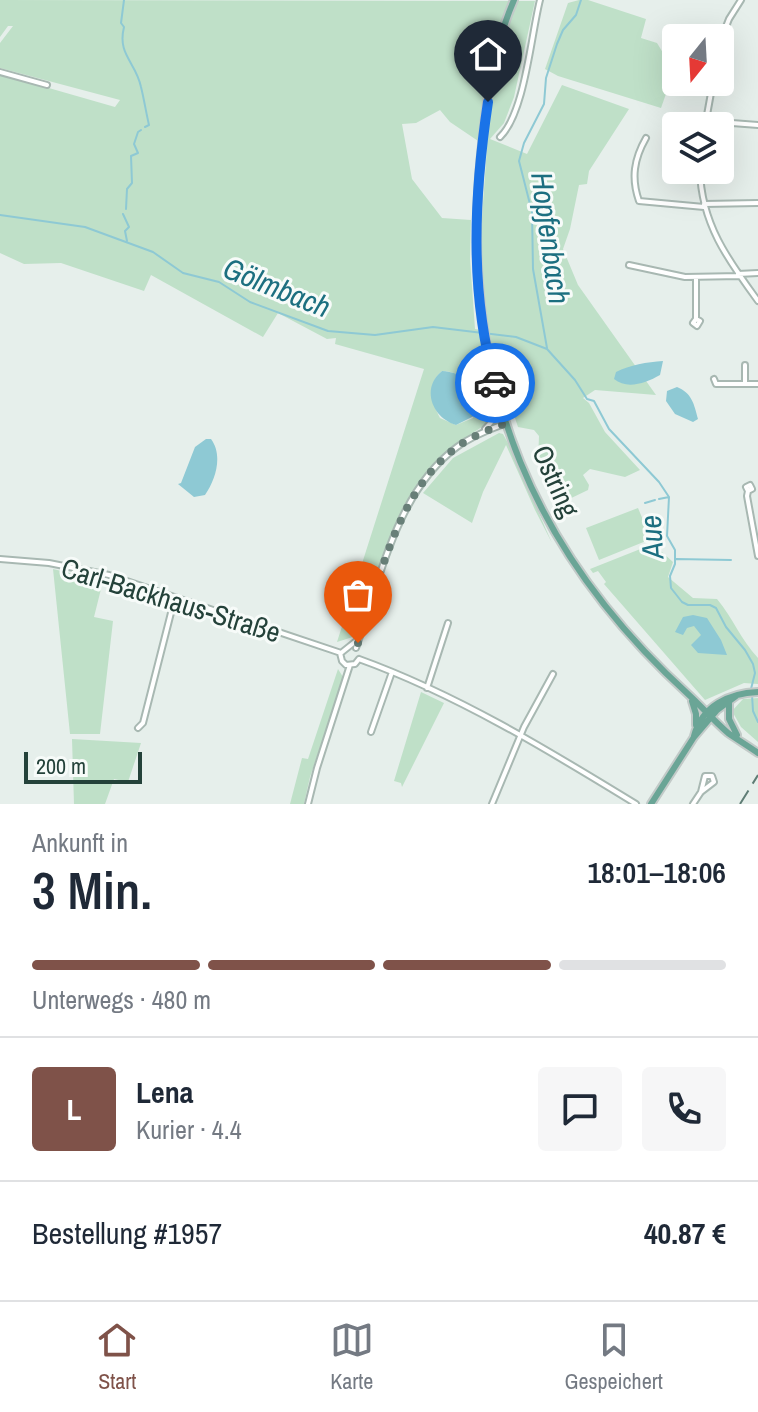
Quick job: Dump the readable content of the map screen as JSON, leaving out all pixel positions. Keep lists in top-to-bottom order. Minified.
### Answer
{"streets":{"main road":["Ostring"],"street":["Carl-Backhaus-Straße"]},"water":["Hopfenbach","Gölmbach","Aue"],"scale_bar":"200 m","north":"bottom","page":{"scale":"200 m","heading":["3 Min.","Ankunft in","18:01–18:06"],"panel":["Lena","Kurier · 4.4","Bestellung #1957","40.87 €"],"bar":"Unterwegs · 480 m","round":"L","tabs":["Start","Karte","Gespeichert"]}}
